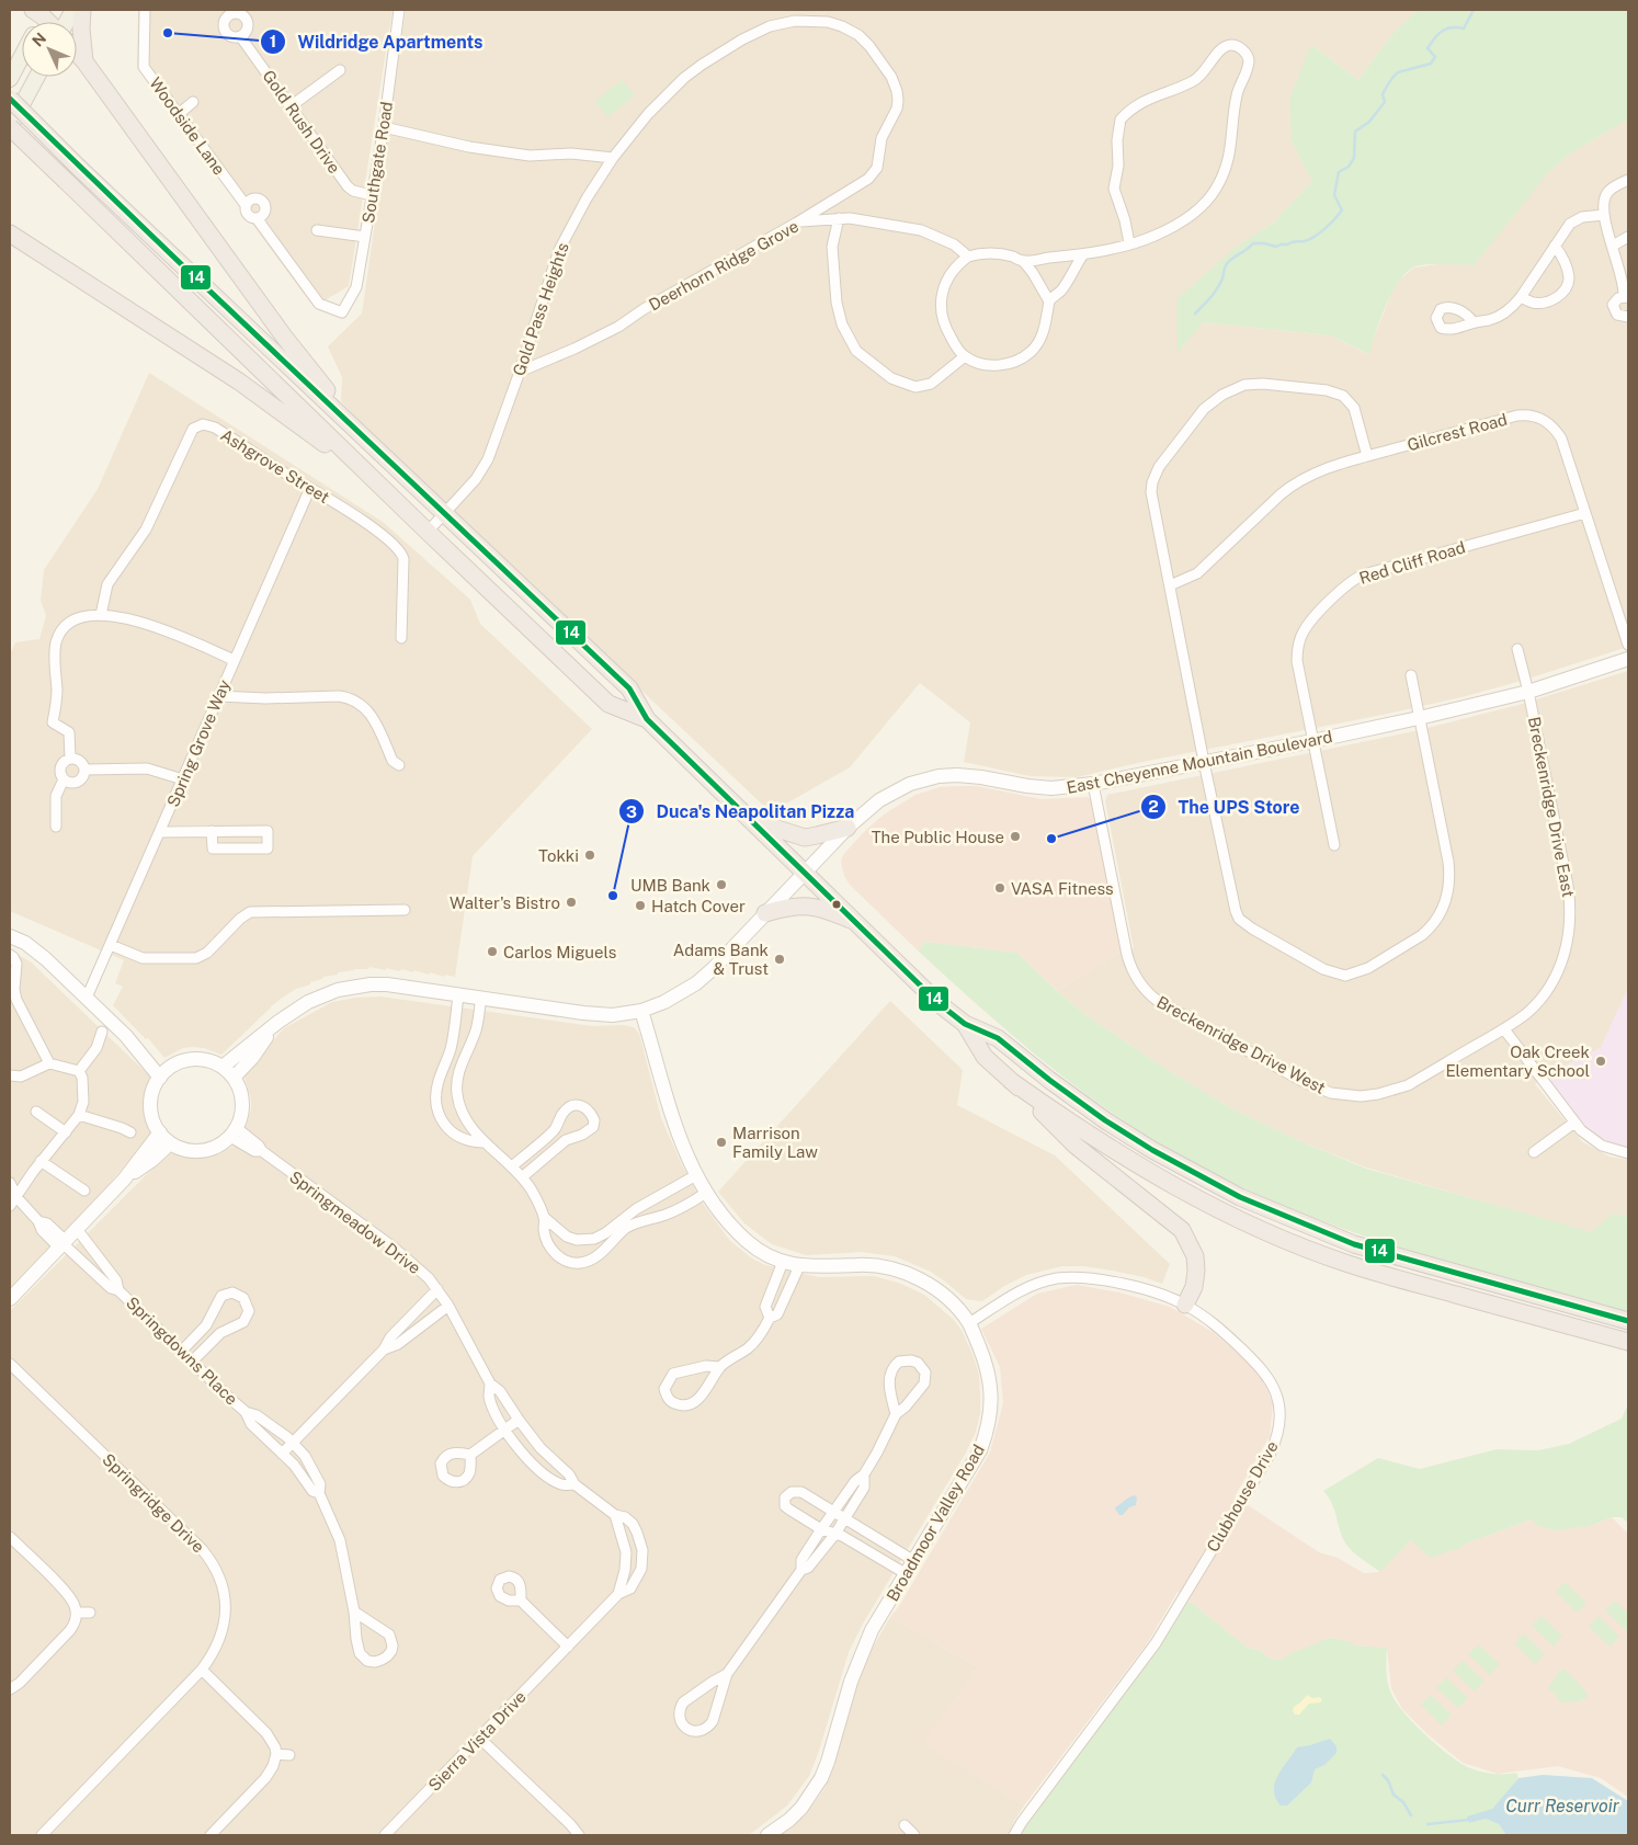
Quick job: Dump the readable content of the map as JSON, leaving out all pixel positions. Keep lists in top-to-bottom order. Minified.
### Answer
{"streets":{"street":["Gold Rush Drive","Woodside Lane","Southgate Road","Deerhorn Ridge Grove","Gold Pass Heights","Gilcrest Road","Ashgrove Street","Red Cliff Road","Spring Grove Way","East Cheyenne Mountain Boulevard","Breckenridge Drive East","Breckenridge Drive West","Springmeadow Drive","Springdowns Place","Clubhouse Drive","Springridge Drive","Broadmoor Valley Road","Sierra Vista Drive"]},"crossings":[["Gold Rush Drive","Southgate Road"],["Woodside Lane","Southgate Road"],["Deerhorn Ridge Grove","Gold Pass Heights"],["Gilcrest Road","Red Cliff Road"],["Ashgrove Street","Spring Grove Way"],["Red Cliff Road","East Cheyenne Mountain Boulevard"],["East Cheyenne Mountain Boulevard","Breckenridge Drive East"],["East Cheyenne Mountain Boulevard","Breckenridge Drive West"],["East Cheyenne Mountain Boulevard","Springmeadow Drive"],["East Cheyenne Mountain Boulevard","Broadmoor Valley Road"],["Breckenridge Drive East","Breckenridge Drive West"],["Springmeadow Drive","Sierra Vista Drive"],["Clubhouse Drive","Broadmoor Valley Road"]],"water":["Curr Reservoir"],"places":["Wildridge Apartments","The Public House","The UPS Store","Tokki","UMB Bank","VASA Fitness","Duca's Neapolitan Pizza","Walter's Bistro","Hatch Cover","Carlos Miguels","Adams Bank & Trust","Oak Creek Elementary School","Marrison Family Law"],"lines":["transit line 14"],"north":"top left"}
